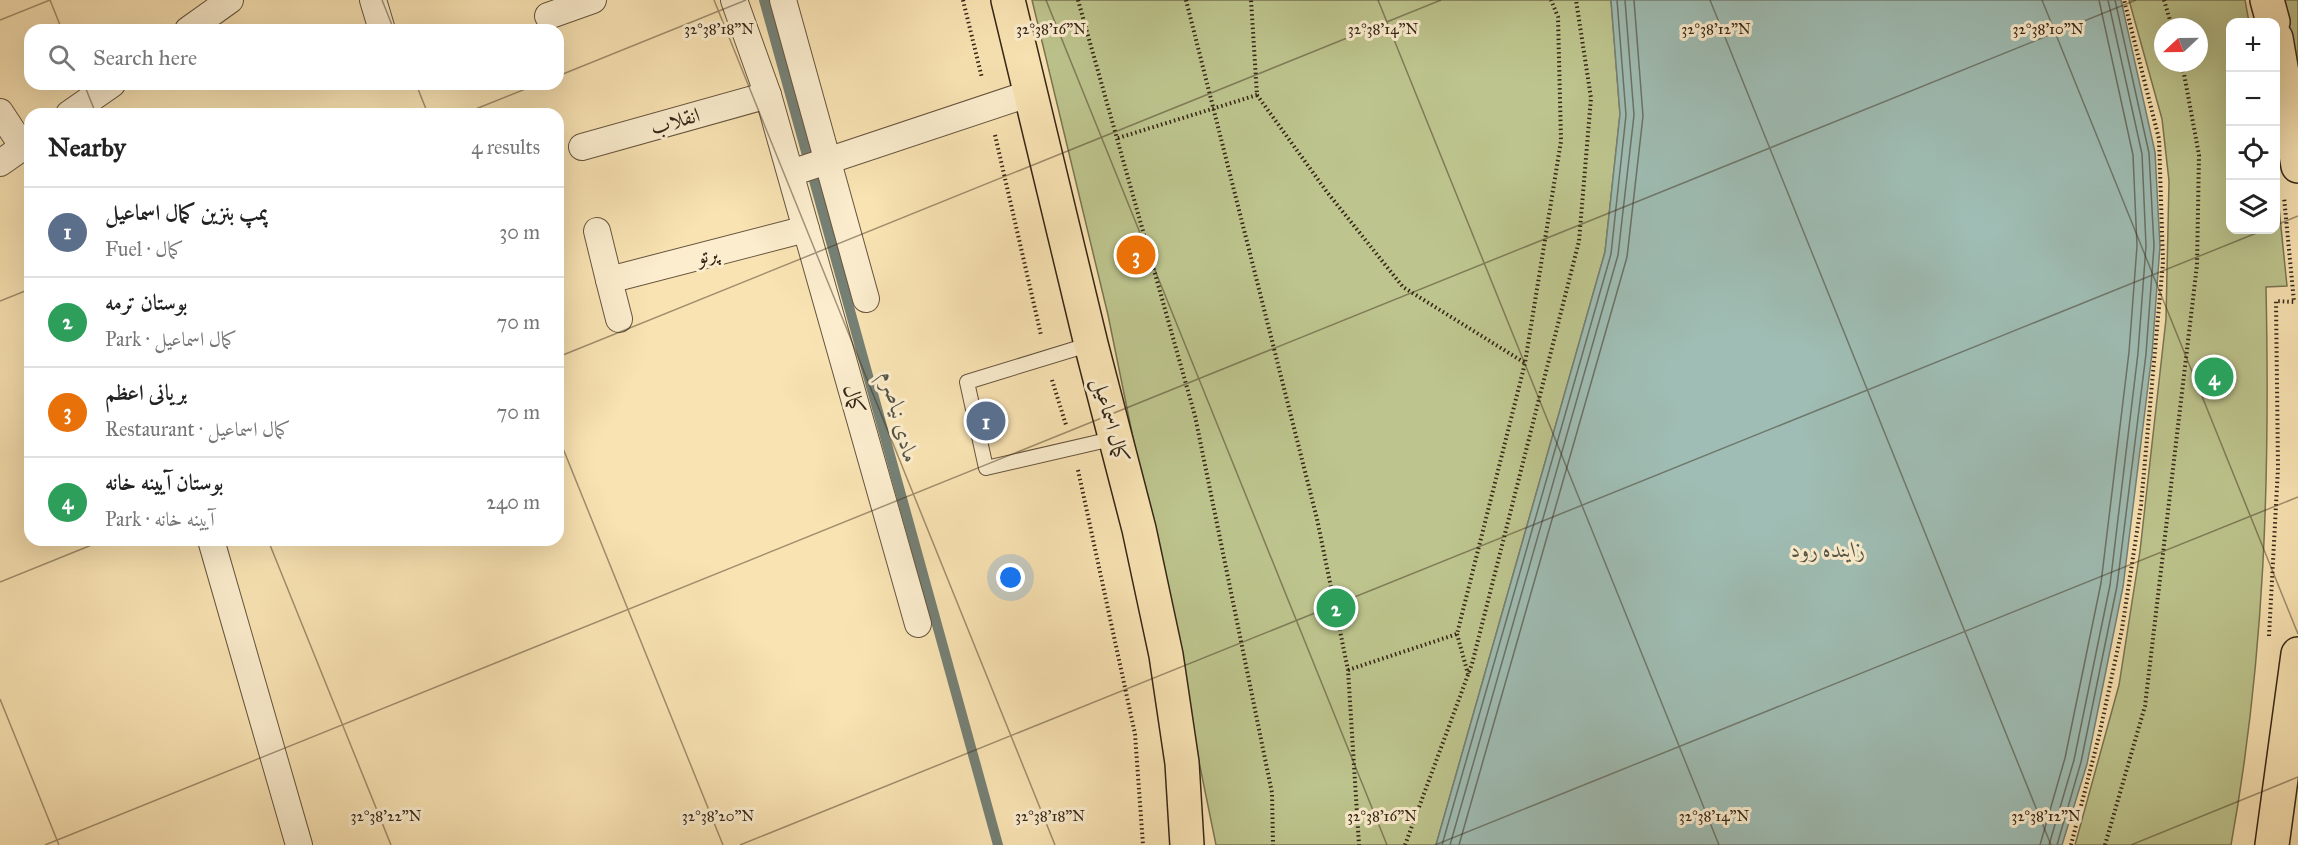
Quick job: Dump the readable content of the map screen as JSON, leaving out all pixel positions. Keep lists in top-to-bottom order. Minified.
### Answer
{"streets":{"main road":["کمال اسماعیل"],"street":["انقلاب","پرتو","کمال"]},"crossings":[["انقلاب","کمال"],["پرتو","کمال"]],"water":["مادی نیاصرم","زاینده رود"],"north":"left","page":{"map_buttons":["+","−"],"search":"Search here","heading":["Nearby","4 results"],"list":[{"mark":"1","name":"پمپ بنزین کمال اسماعیل","note":"Fuel · کمال","value":"30 m"},{"mark":"2","name":"بوستان ترمه","note":"Park · کمال اسماعیل","value":"70 m"},{"mark":"3","name":"بریانی اعظم","note":"Restaurant · کمال اسماعیل","value":"70 m"},{"mark":"4","name":"بوستان آیینه خانه","note":"Park · آیینه خانه","value":"240 m"}],"pins":["3","4","1","2"]},"coordinates":["32°38'18\"N","32°38'16\"N","32°38'14\"N","32°38'12\"N","32°38'10\"N","32°38'22\"N","32°38'20\"N"]}
